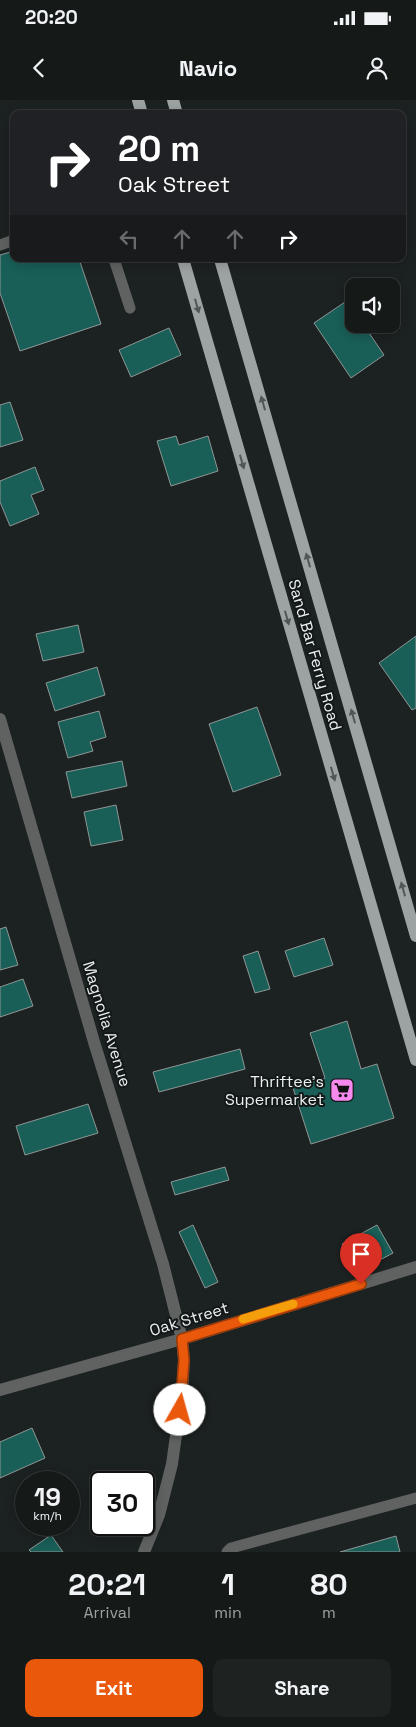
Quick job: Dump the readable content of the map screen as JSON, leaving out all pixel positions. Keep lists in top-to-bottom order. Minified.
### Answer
{"streets":{"main road":["Sand Bar Ferry Road"],"street":["Magnolia Avenue","Oak Street"]},"crossings":[["Magnolia Avenue","Oak Street"]],"places":{"supermarket":["Thriftee's Supermarket"]},"page":{"status":"20:20","header":"Navio","turn":["20 m","Oak Street"],"speed":"19 km/h","limit":"30","eta":["20:21","Arrival","1","min","80","m"],"buttons":["Exit","Share"]}}
